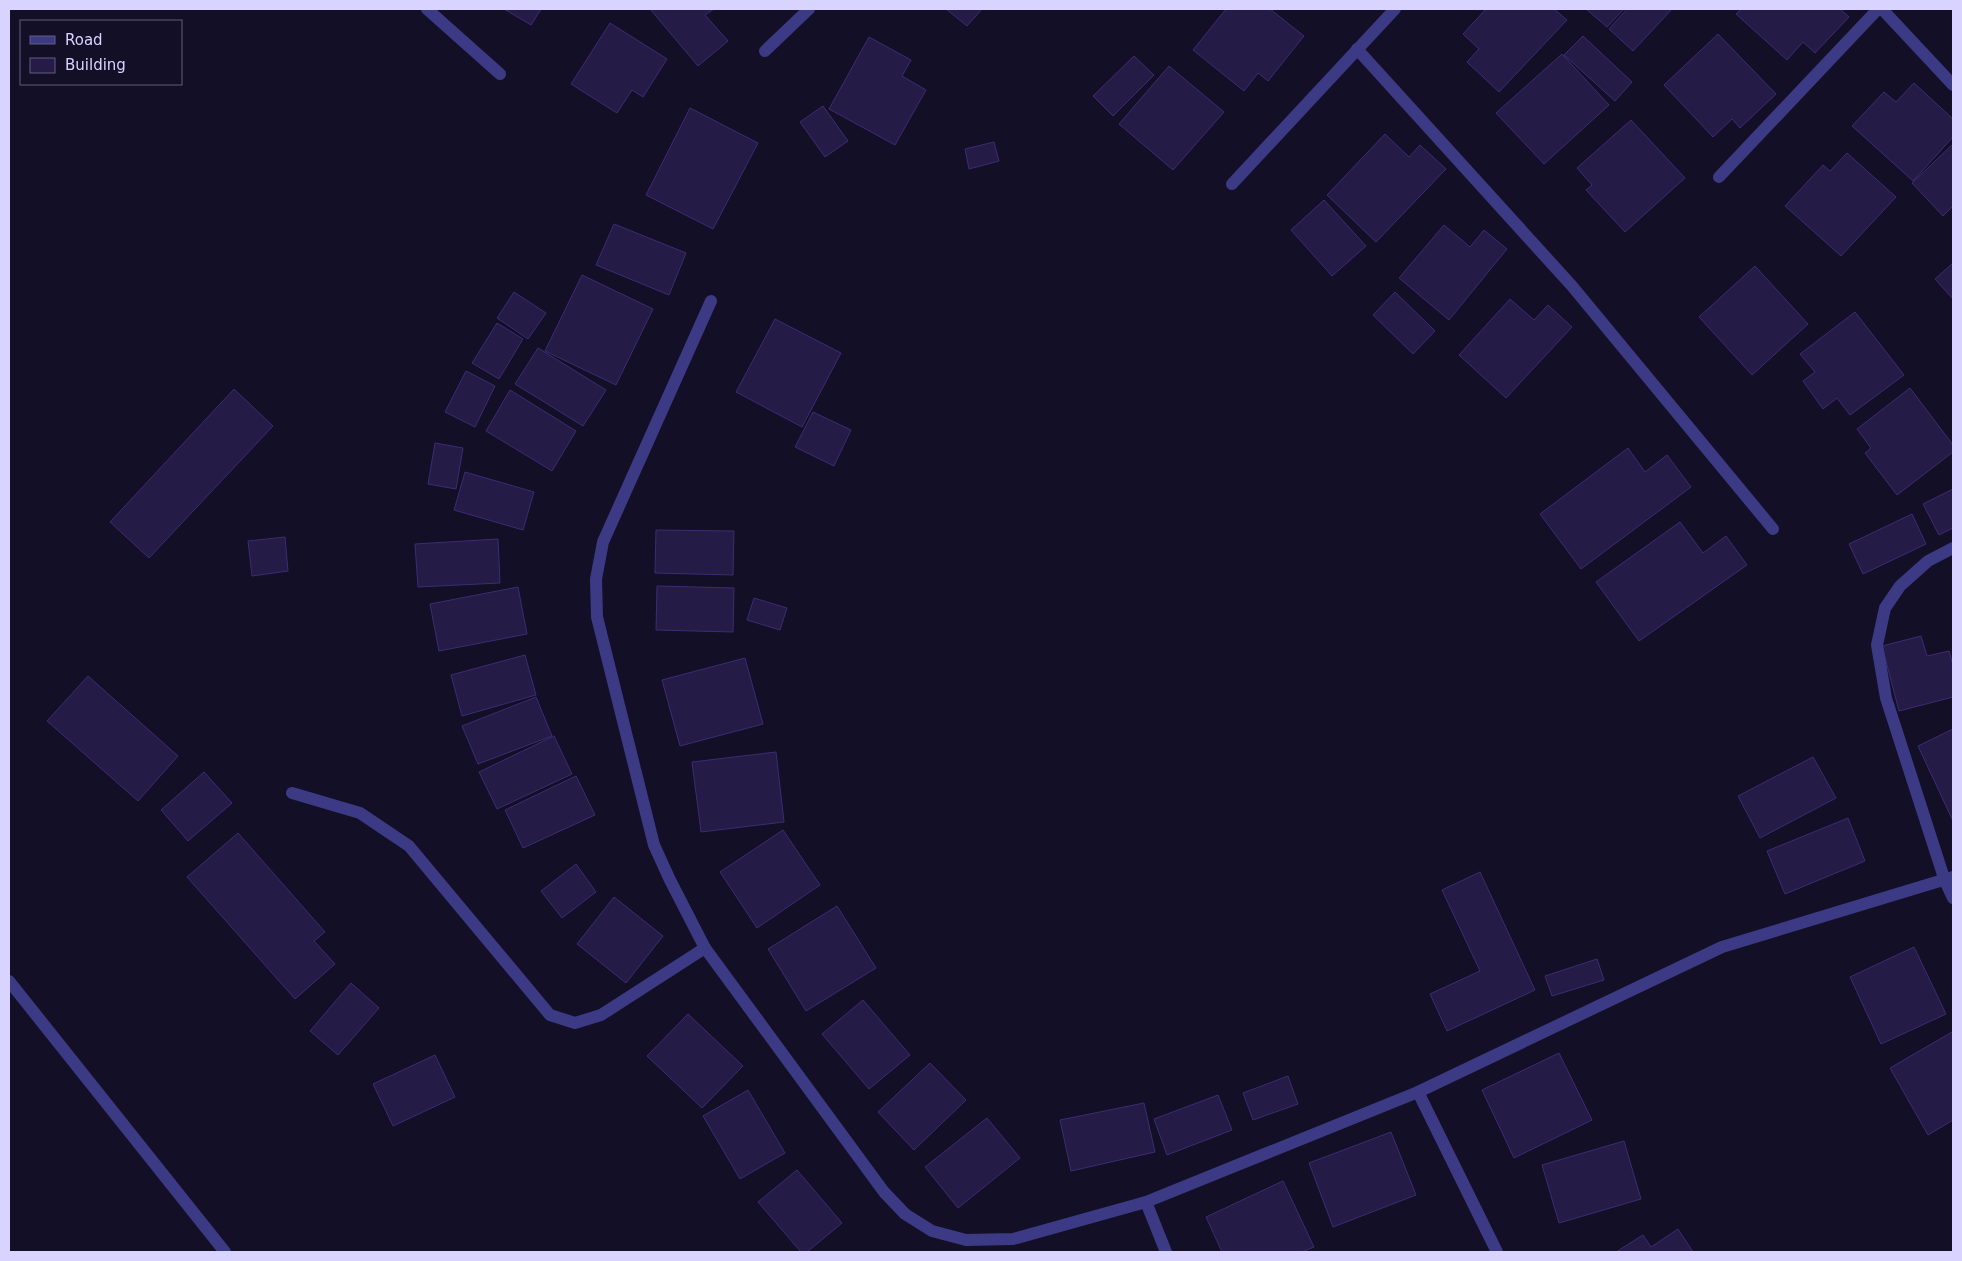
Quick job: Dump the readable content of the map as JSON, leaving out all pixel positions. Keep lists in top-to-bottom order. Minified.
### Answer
{"legend":["Road","Building"]}
